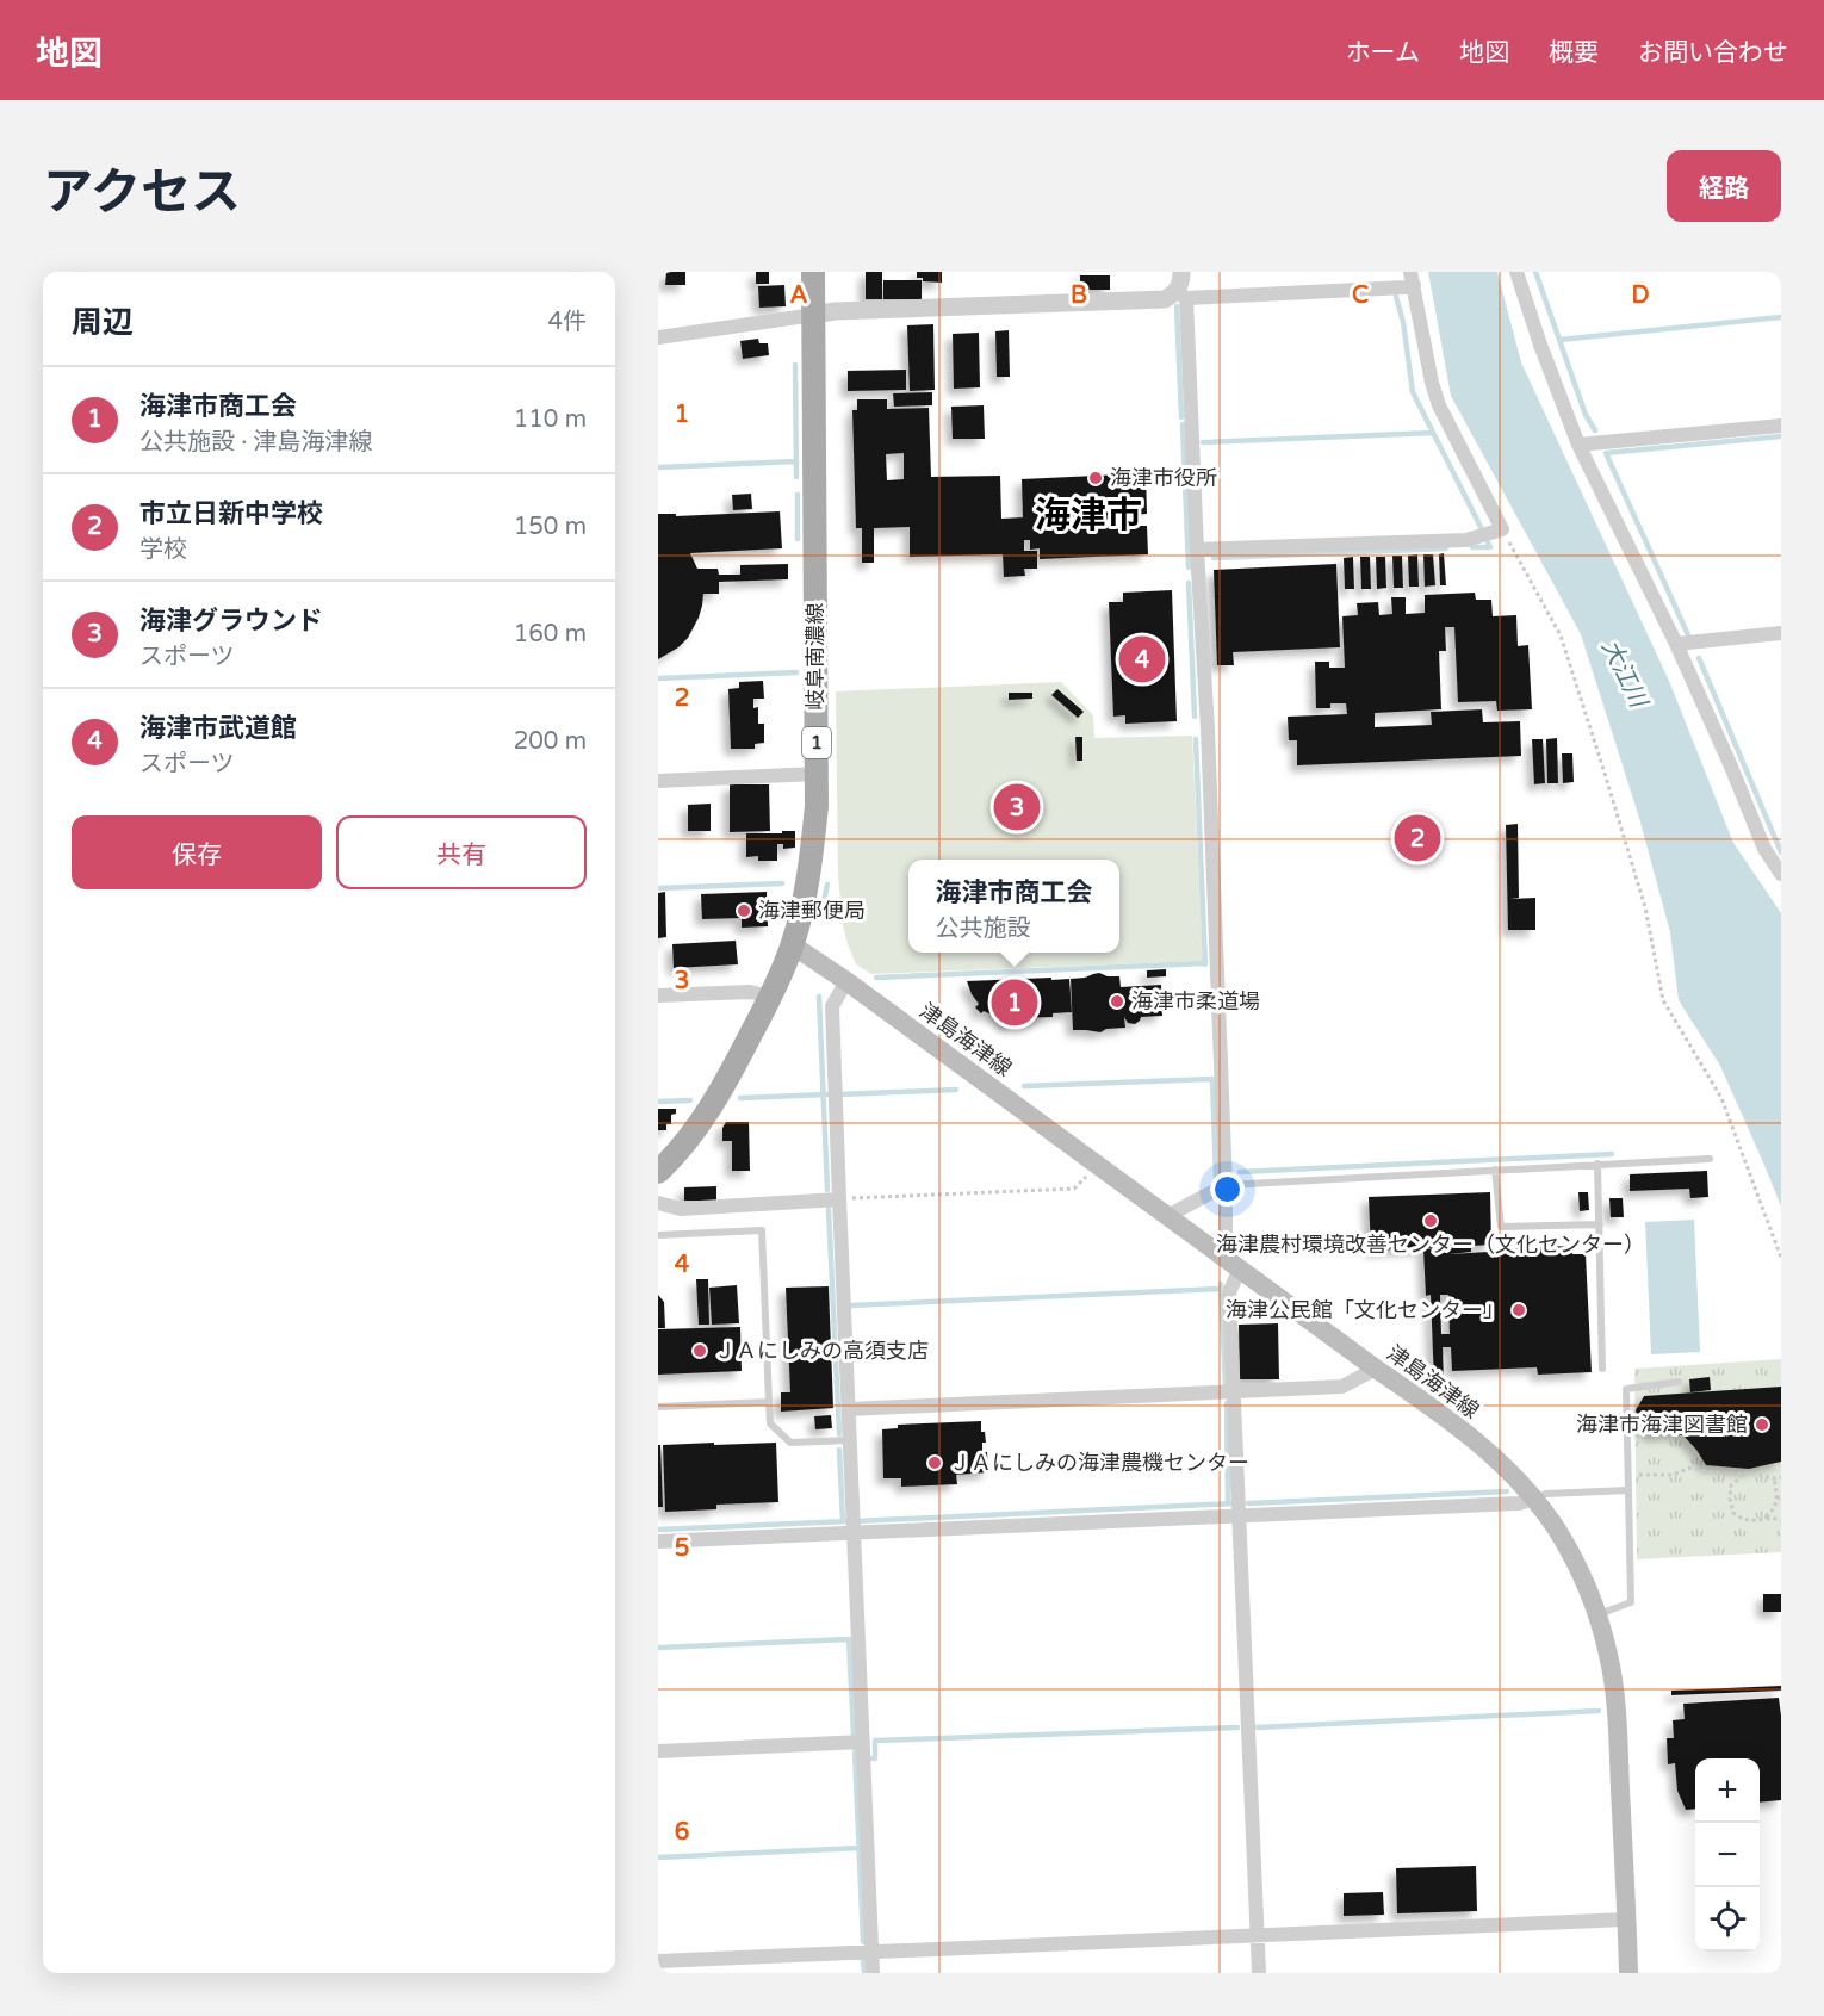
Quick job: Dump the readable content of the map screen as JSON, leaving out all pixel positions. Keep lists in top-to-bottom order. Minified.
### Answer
{"streets":{"main road":["岐阜南濃線","1","津島海津線"]},"crossings":[["岐阜南濃線","津島海津線"]],"districts":["海津市"],"water":["大江川"],"places":["海津市役所","海津郵便局","海津市柔道場","海津農村環境改善センター（文化センター）","海津公民館「文化センター」","ＪＡにしみの高須支店","海津市海津図書館","ＪＡにしみの海津農機センター"],"page":{"header":"地図","nav":["ホーム","地図","概要","お問い合わせ"],"title":"アクセス","buttons":["経路",["保存","共有"]],"heading":["周辺","4件"],"list":[{"mark":"1","name":"海津市商工会","note":"公共施設 · 津島海津線","value":"110 m"},{"mark":"2","name":"市立日新中学校","note":"学校","value":"150 m"},{"mark":"3","name":"海津グラウンド","note":"スポーツ","value":"160 m"},{"mark":"4","name":"海津市武道館","note":"スポーツ","value":"200 m"}],"pins":["4","3","2","1"],"popup":["海津市商工会","公共施設"],"map_buttons":["+","−"]},"grid":{"columns":["A","B","C","D"],"rows":["1","2","3","4","5","6"]}}
